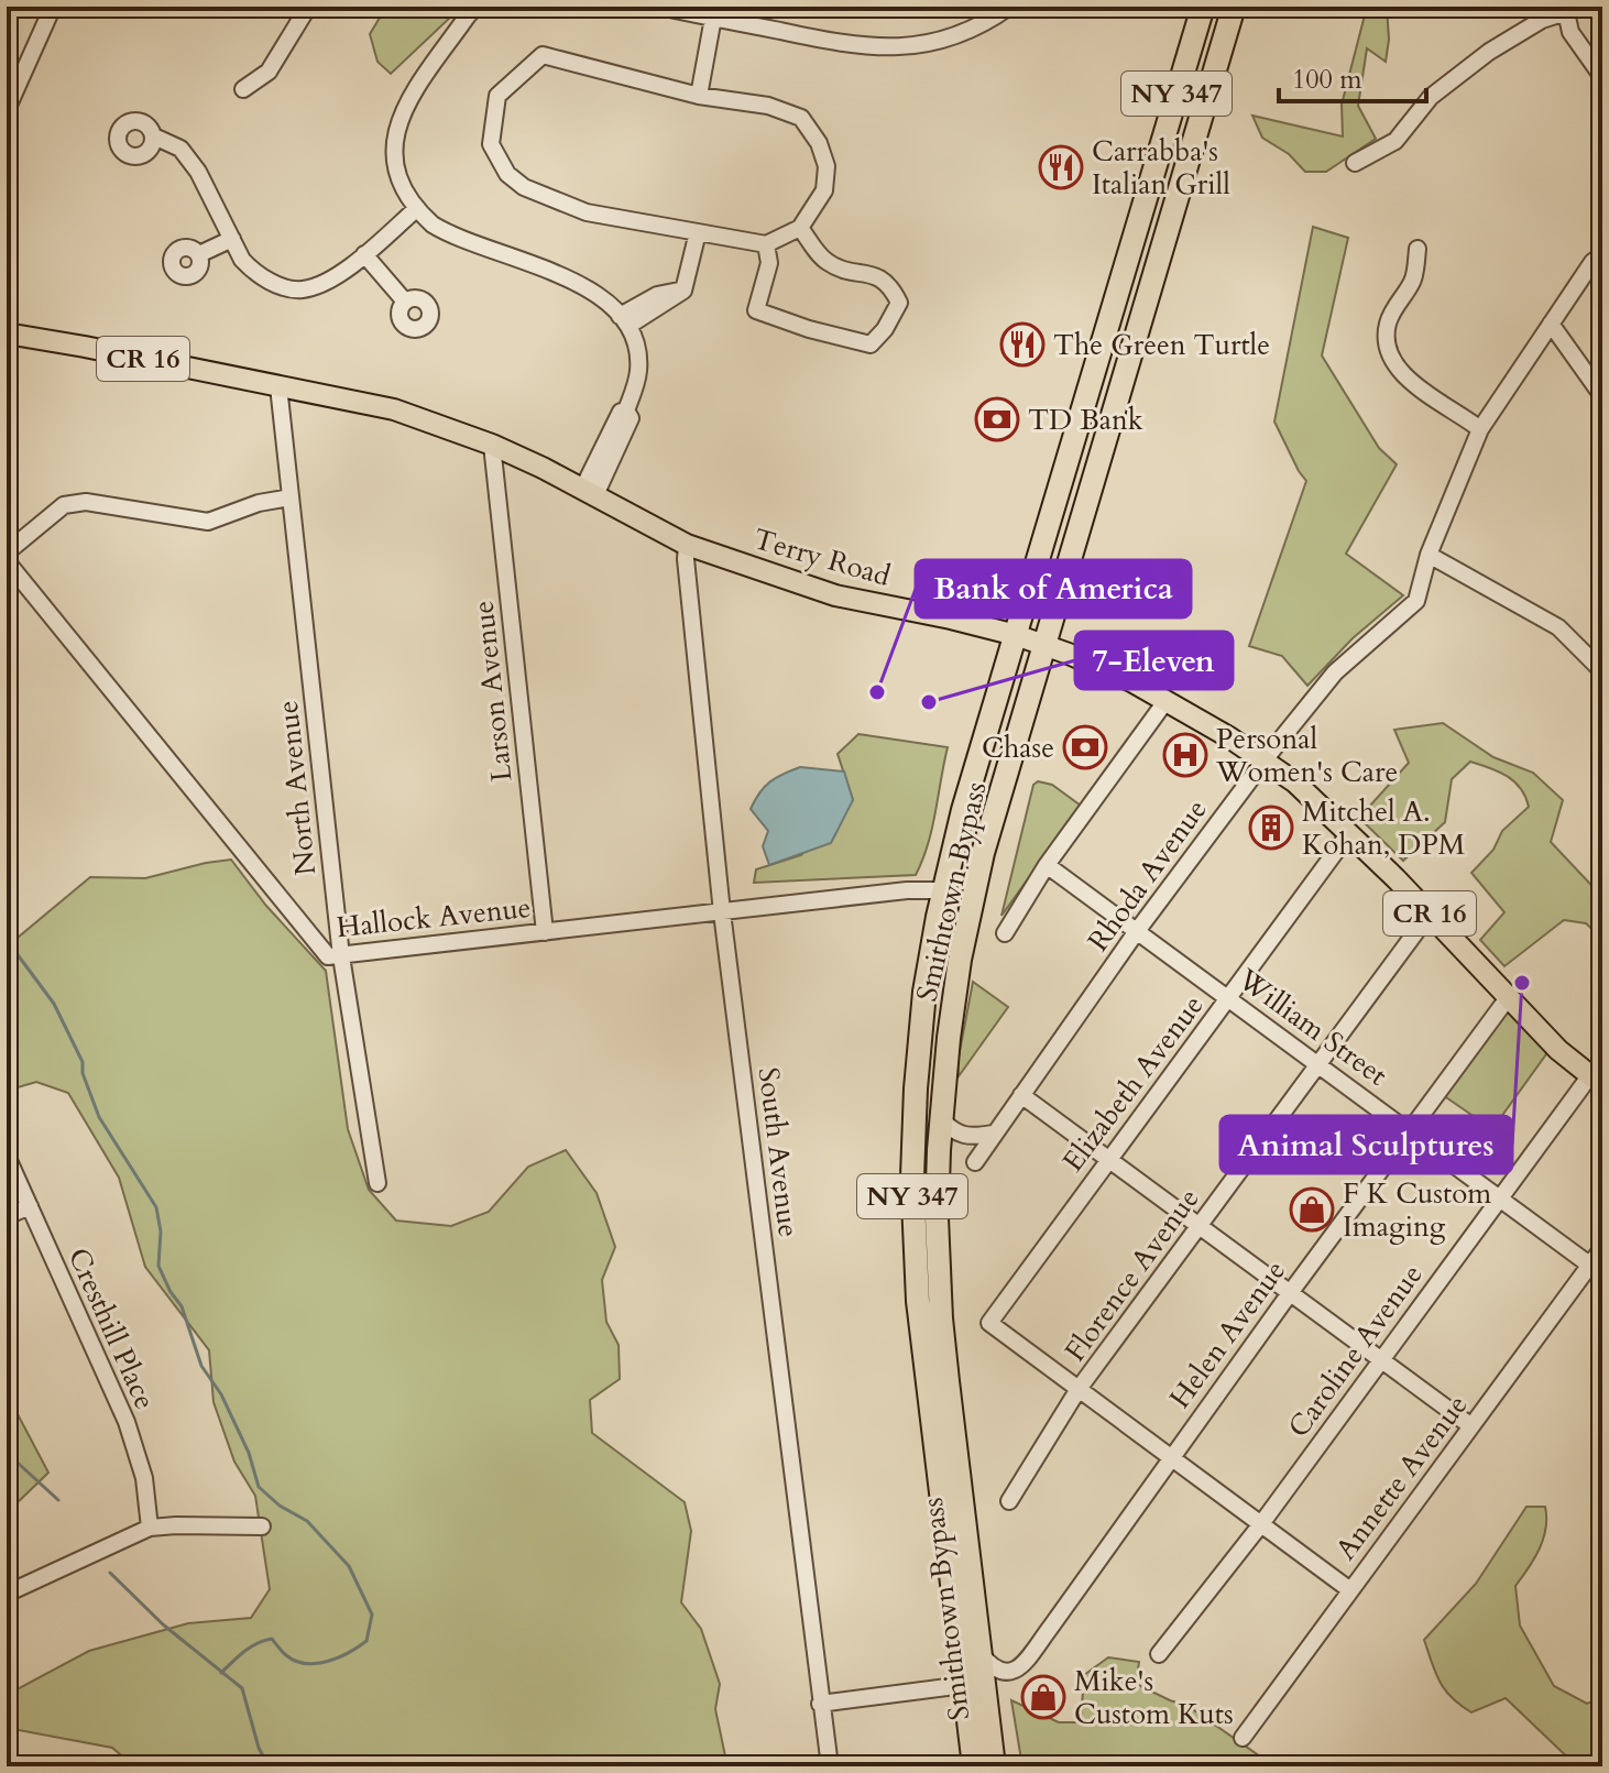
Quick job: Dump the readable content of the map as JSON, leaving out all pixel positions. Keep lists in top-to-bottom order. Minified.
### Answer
{"streets":{"highway":["NY 347","Smithtown Bypass"],"main road":["CR 16","Terry Road"],"street":["Larson Avenue","North Avenue","Rhoda Avenue","Hallock Avenue","William Street","Elizabeth Avenue","South Avenue","Florence Avenue","Cresthill Place","Helen Avenue","Caroline Avenue","Annette Avenue"]},"crossings":[["Terry Road","Larson Avenue"],["Terry Road","North Avenue"],["Terry Road","Rhoda Avenue"],["Terry Road","Smithtown Bypass"],["Terry Road","Elizabeth Avenue"],["Terry Road","South Avenue"],["Terry Road","Florence Avenue"],["Terry Road","Helen Avenue"],["Terry Road","Caroline Avenue"],["Larson Avenue","Hallock Avenue"],["North Avenue","Hallock Avenue"],["Rhoda Avenue","William Street"],["Smithtown Bypass","Hallock Avenue"],["Smithtown Bypass","Helen Avenue"],["Hallock Avenue","South Avenue"],["William Street","Elizabeth Avenue"],["William Street","Florence Avenue"],["William Street","Helen Avenue"],["William Street","Caroline Avenue"],["William Street","Annette Avenue"],["Elizabeth Avenue","Florence Avenue"]],"places":{"restaurant":["Carrabba's Italian Grill","The Green Turtle"],"bank":["TD Bank","Chase"],"other":["Bank of America","7-Eleven","Animal Sculptures"],"hospital":["Personal Women's Care"],"building":["Mitchel A. Kohan, DPM"],"shop":["F K Custom Imaging","Mike's Custom Kuts"]},"scale_bar":"100 m"}
